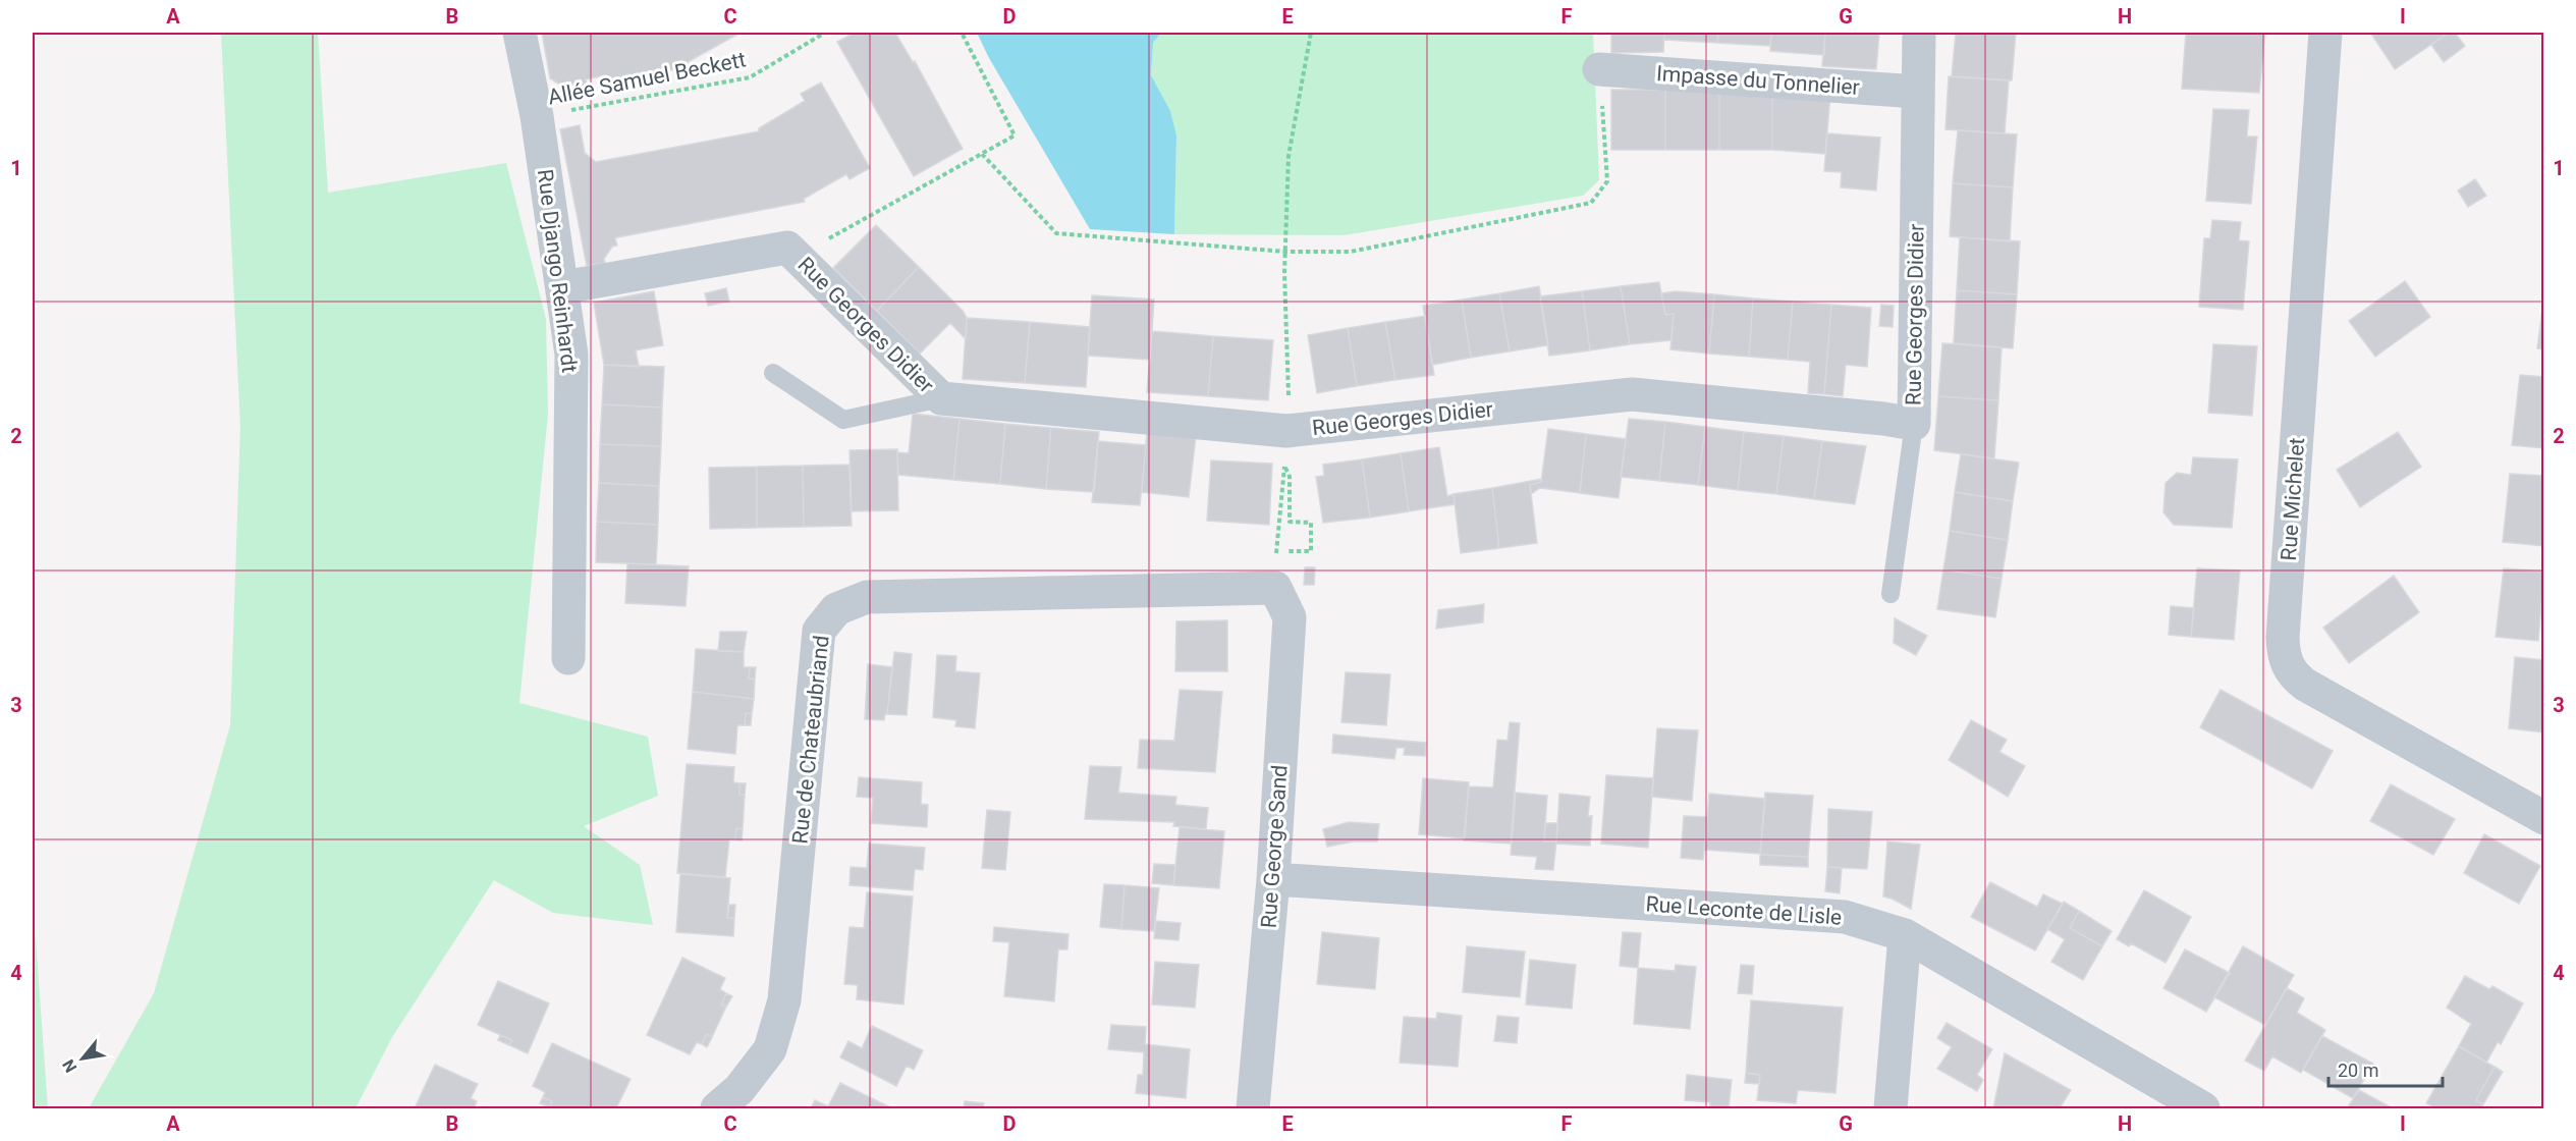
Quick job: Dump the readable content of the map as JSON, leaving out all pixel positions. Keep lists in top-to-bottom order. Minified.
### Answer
{"streets":{"street":["Impasse du Tonnelier","Rue Django Reinhardt","Rue Georges Didier","Rue Michelet","Rue de Chateaubriand","Rue George Sand","Rue Leconte de Lisle"],"path":["Allée Samuel Beckett"]},"crossings":[["Allée Samuel Beckett","Rue Django Reinhardt"],["Impasse du Tonnelier","Rue Georges Didier"],["Rue Django Reinhardt","Rue Georges Didier"],["Rue de Chateaubriand","Rue George Sand"],["Rue George Sand","Rue Leconte de Lisle"]],"scale_bar":"20 m","north":"bottom left","grid":{"columns":["A","B","C","D","E","F","G","H","I"],"rows":["1","2","3","4"]}}
